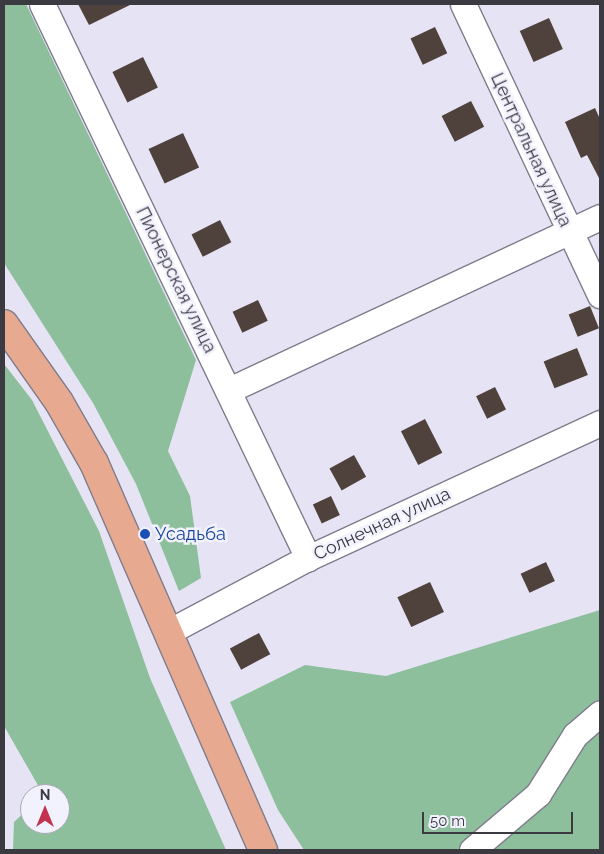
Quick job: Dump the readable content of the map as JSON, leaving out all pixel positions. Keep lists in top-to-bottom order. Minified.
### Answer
{"streets":{"street":["Центральная улица","Пионерская улица","Солнечная улица"]},"crossings":[["Пионерская улица","Солнечная улица"]],"places":["Усадьба"],"scale_bar":"50 m","north":"top"}
